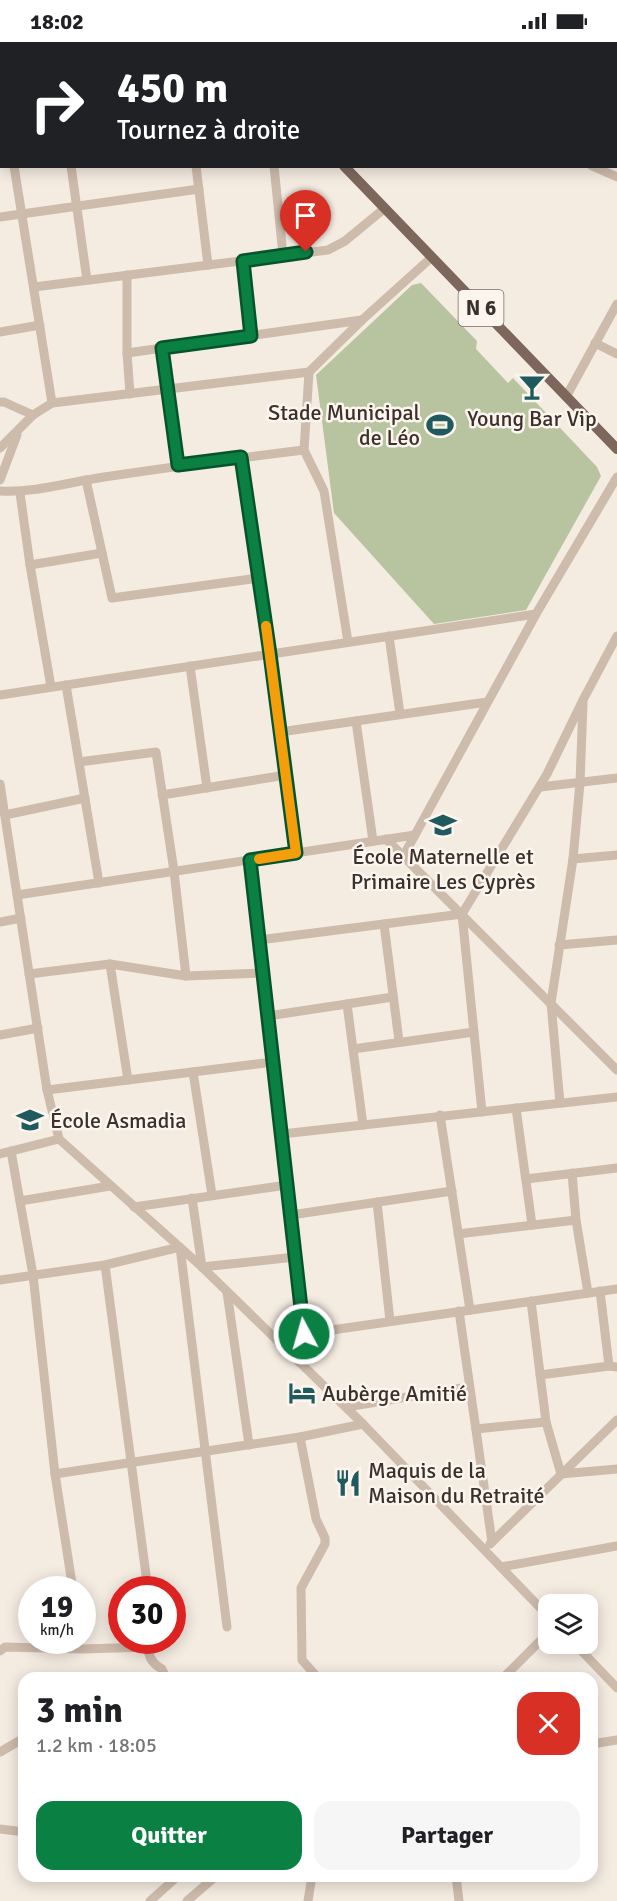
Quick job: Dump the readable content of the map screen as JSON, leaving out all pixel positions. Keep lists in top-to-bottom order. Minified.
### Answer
{"streets":{"main road":["N 6"]},"places":{"bar":["Young Bar Vip"],"sports":["Stade Municipal de Léo"],"school or university":["École Maternelle et Primaire Les Cyprès","École Asmadia"],"hotel":["Aubèrge Amitié"],"restaurant":["Maquis de la Maison du Retraité"]},"page":{"status":"18:02","turn":["450 m","Tournez à droite"],"speed":"19 km/h","limit":"30","heading":["3 min","1.2 km · 18:05"],"buttons":["Quitter","Partager"]}}
